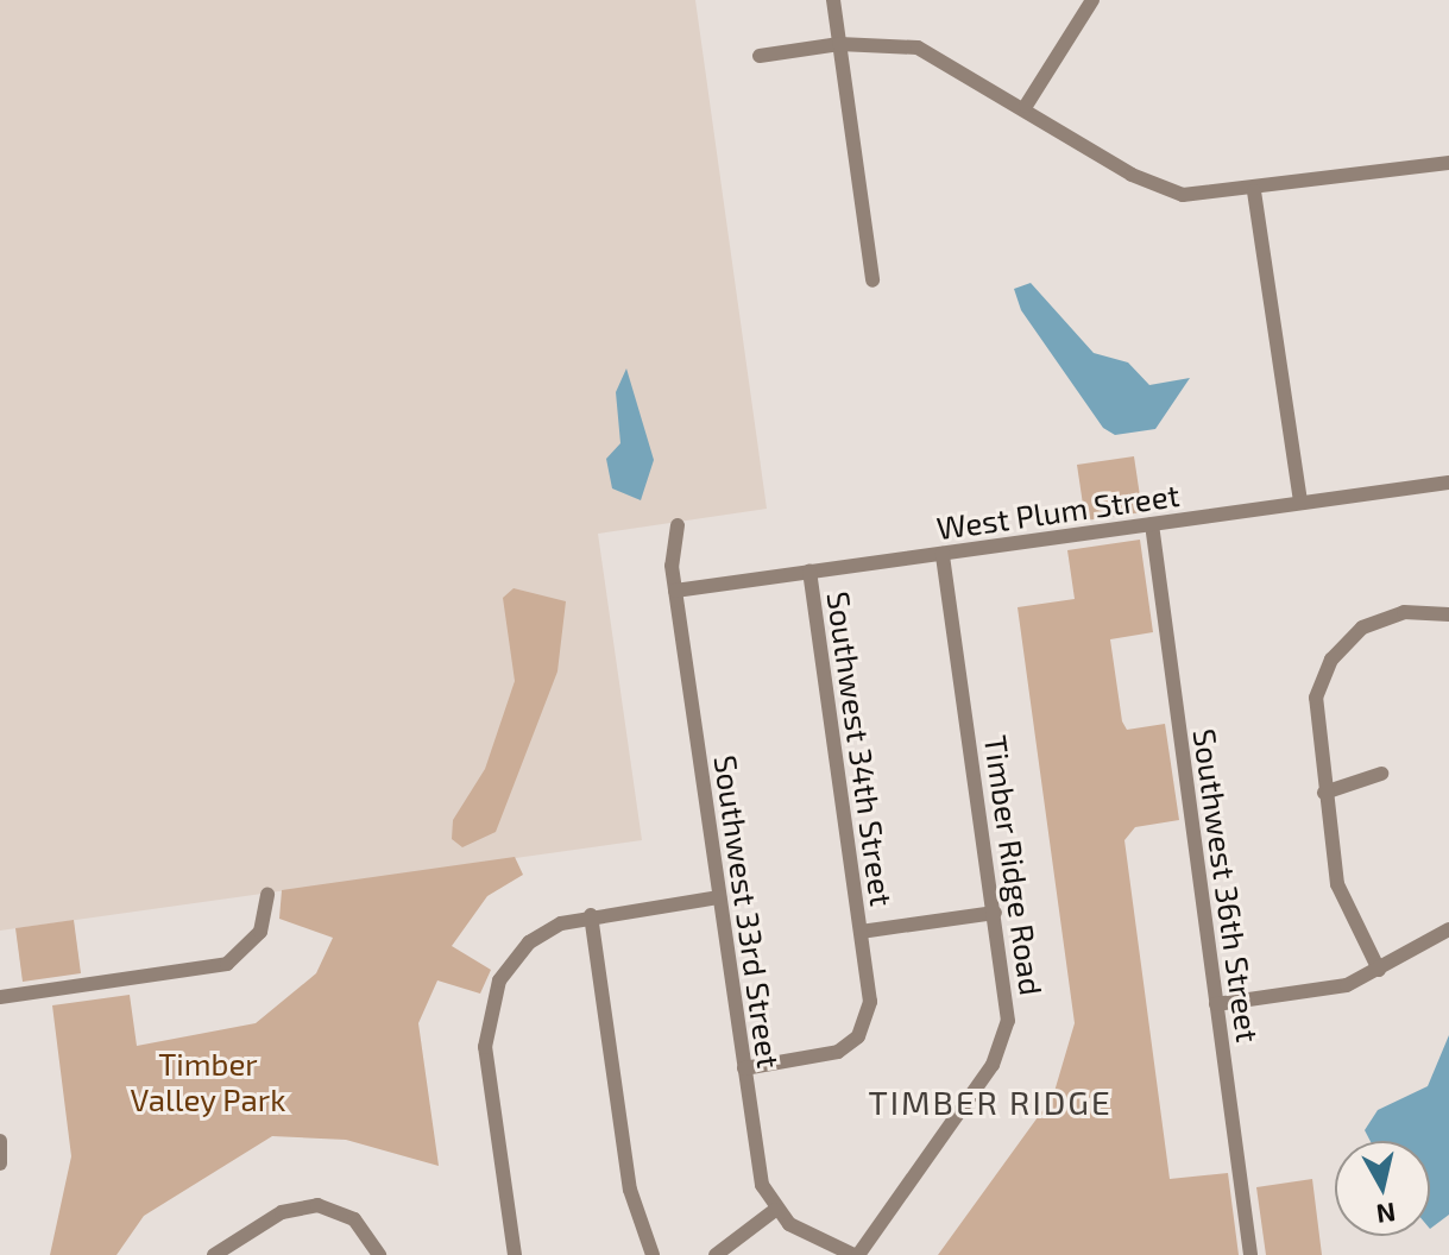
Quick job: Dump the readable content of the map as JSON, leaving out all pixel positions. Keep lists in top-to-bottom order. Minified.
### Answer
{"streets":{"street":["West Plum Street","Southwest 34th Street","Timber Ridge Road","Southwest 36th Street","Southwest 33rd Street"]},"crossings":[["West Plum Street","Southwest 34th Street"],["West Plum Street","Timber Ridge Road"],["West Plum Street","Southwest 36th Street"],["West Plum Street","Southwest 33rd Street"],["Southwest 34th Street","Southwest 33rd Street"]],"districts":["TIMBER RIDGE"],"parks":["Timber Valley Park"],"north":"bottom"}
